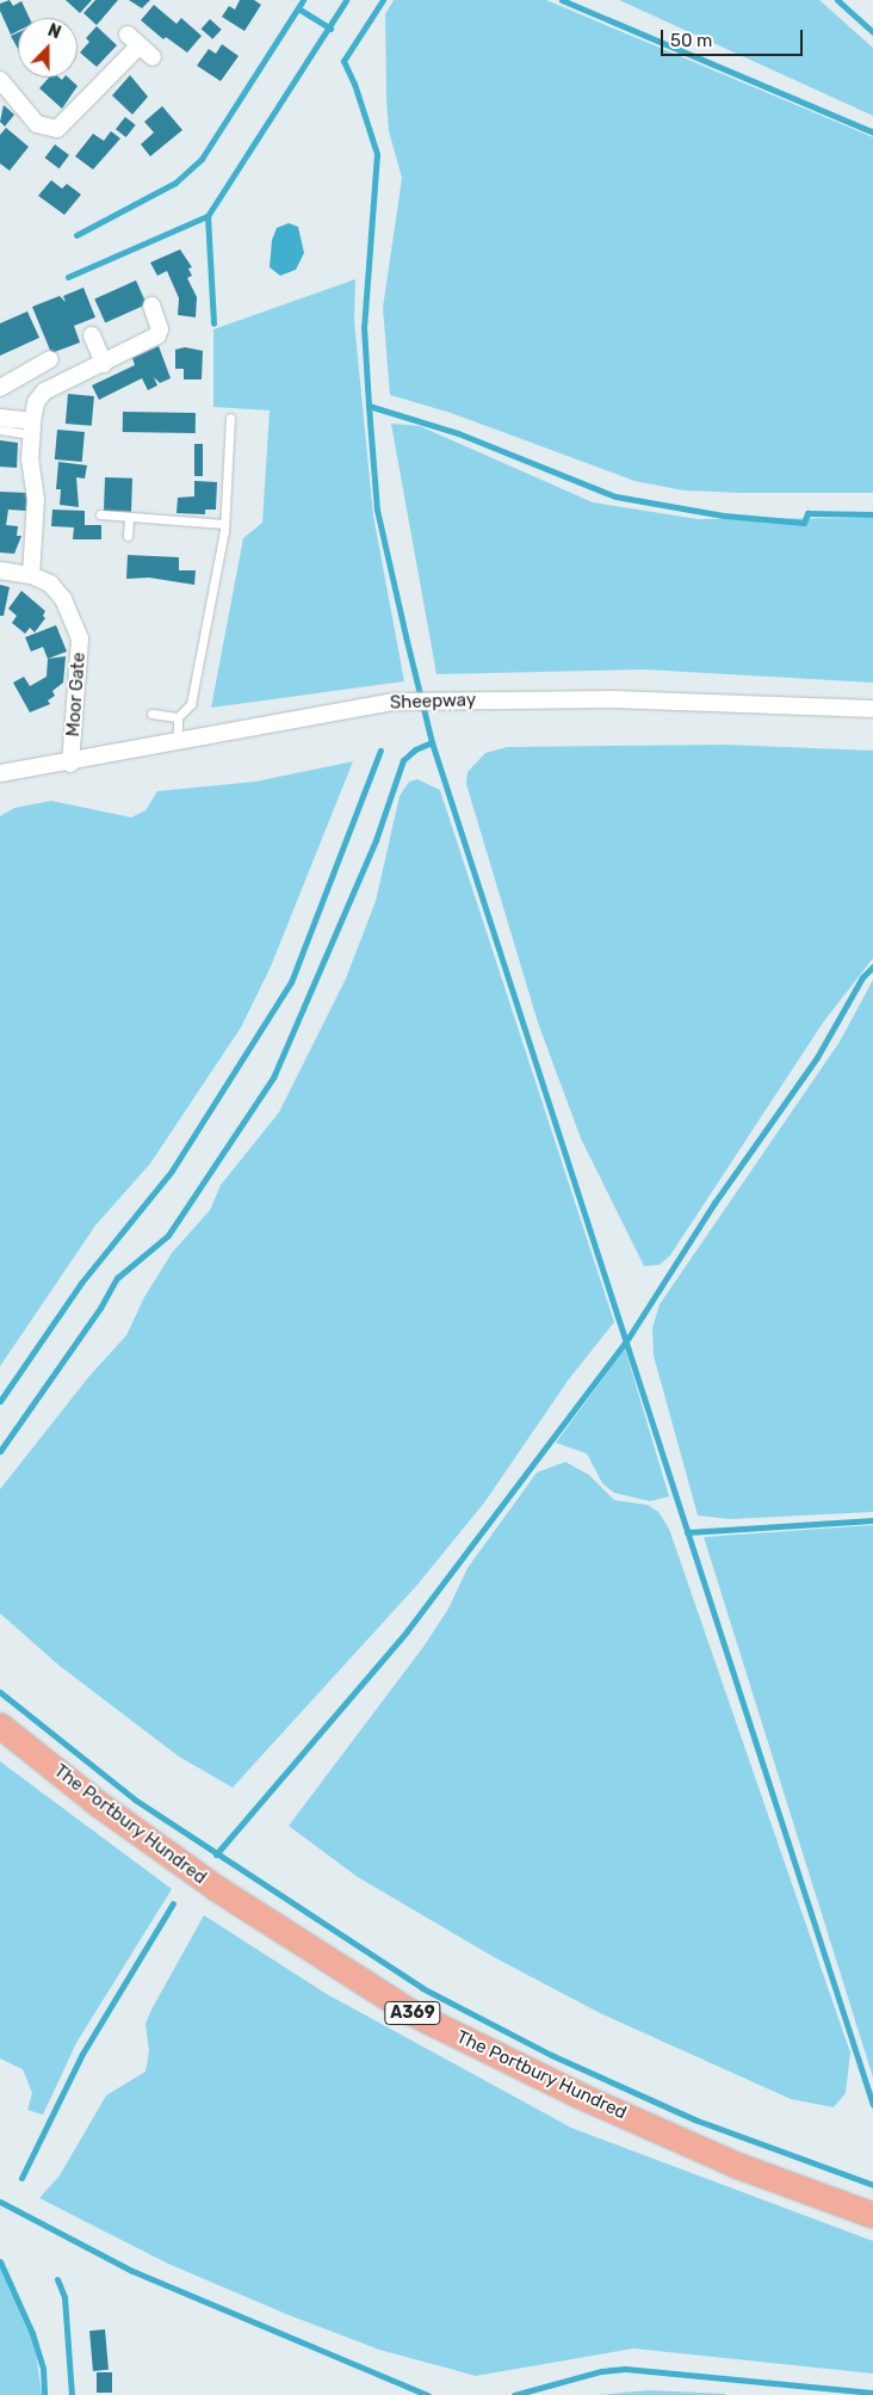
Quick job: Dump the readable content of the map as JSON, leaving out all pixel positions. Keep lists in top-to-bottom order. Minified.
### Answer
{"streets":{"main road":["The Portbury Hundred","A369"],"street":["Moor Gate","Sheepway"]},"crossings":[["Moor Gate","Sheepway"]],"scale_bar":"50 m","north":"top"}
